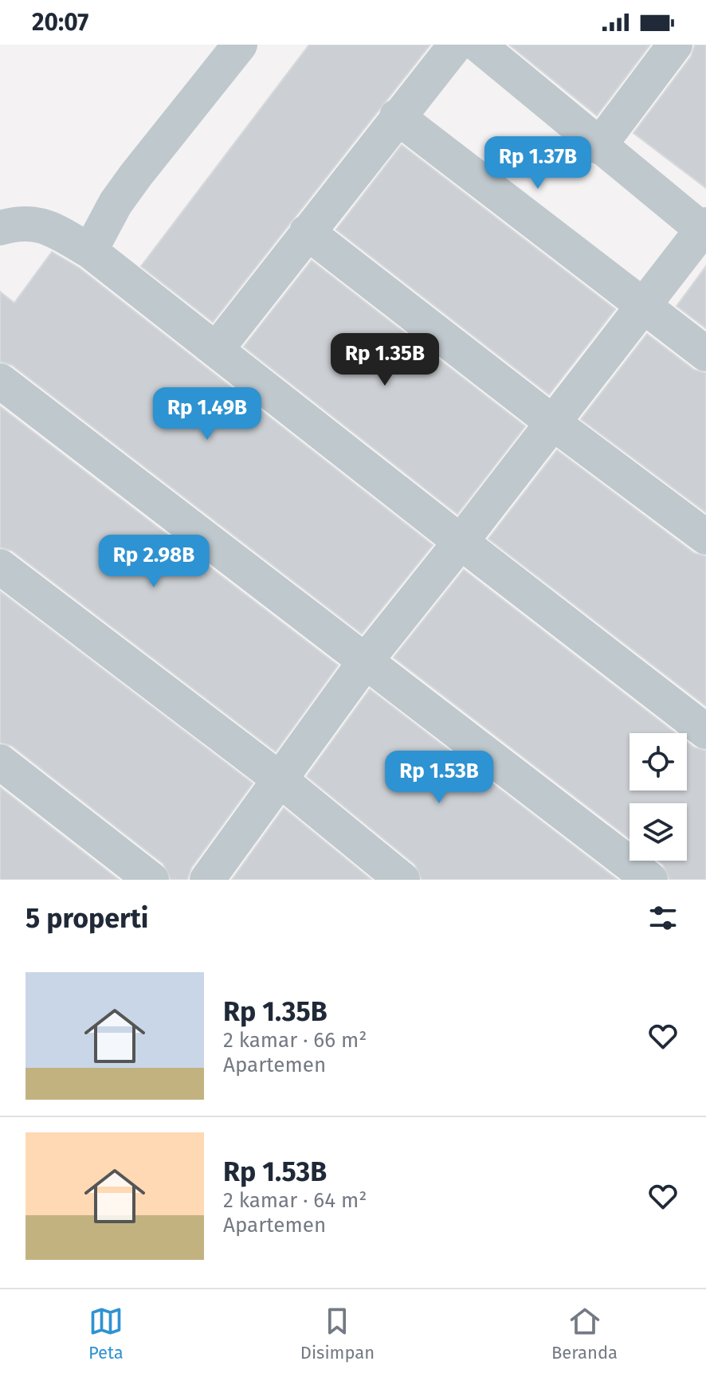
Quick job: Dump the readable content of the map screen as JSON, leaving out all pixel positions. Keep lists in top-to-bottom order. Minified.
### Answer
{"page":{"status":"20:07","price":["Rp 1.37B","Rp 1.35B","Rp 1.49B","Rp 2.98B","Rp 1.53B"],"heading":"5 properti","list":[{"name":"Rp 1.35B","note":"2 kamar · 66 m² · Apartemen"},{"name":"Rp 1.53B","note":"2 kamar · 64 m² · Apartemen"}],"tabs":["Peta","Disimpan","Beranda"]}}
